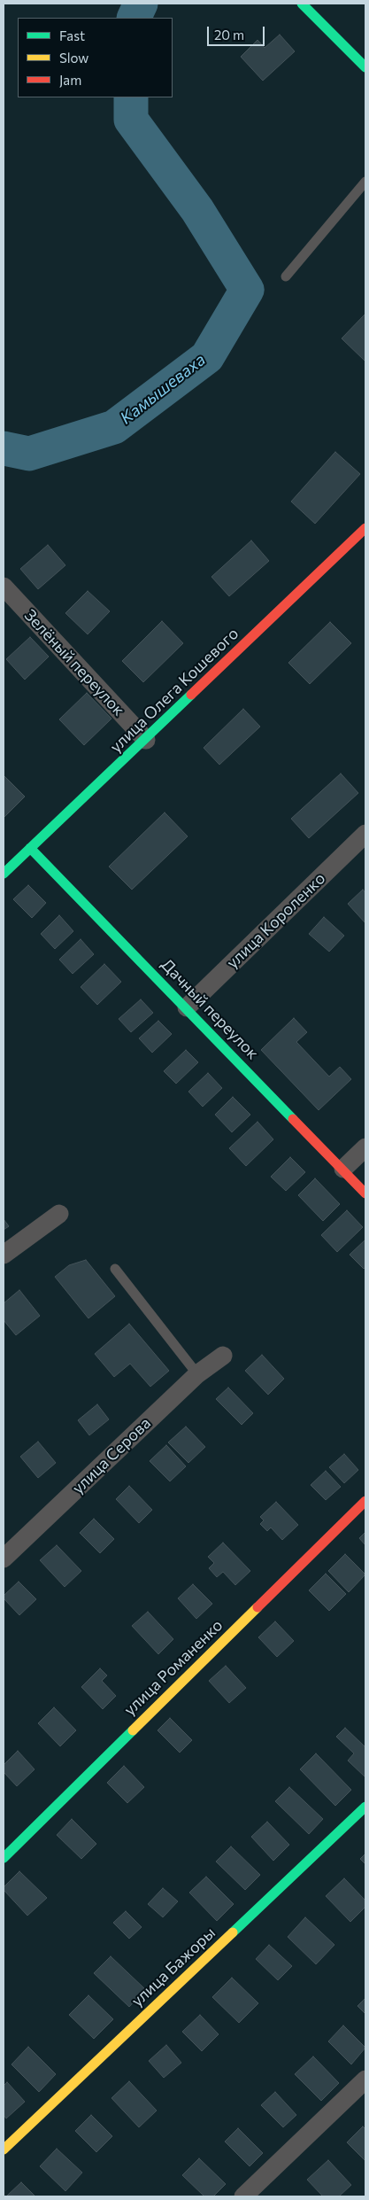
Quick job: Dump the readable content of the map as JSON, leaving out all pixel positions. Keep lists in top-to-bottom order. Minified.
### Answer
{"streets":{"street":["Зелёный переулок","улица Олега Кошевого","улица Короленко","Дачный переулок","улица Серова","улица Романенко","улица Бажоры"]},"crossings":[["Зелёный переулок","улица Олега Кошевого"],["улица Олега Кошевого","Дачный переулок"],["улица Короленко","Дачный переулок"]],"water":["Камышеваха"],"legend":["Fast","Slow","Jam"],"scale_bar":"20 m"}
